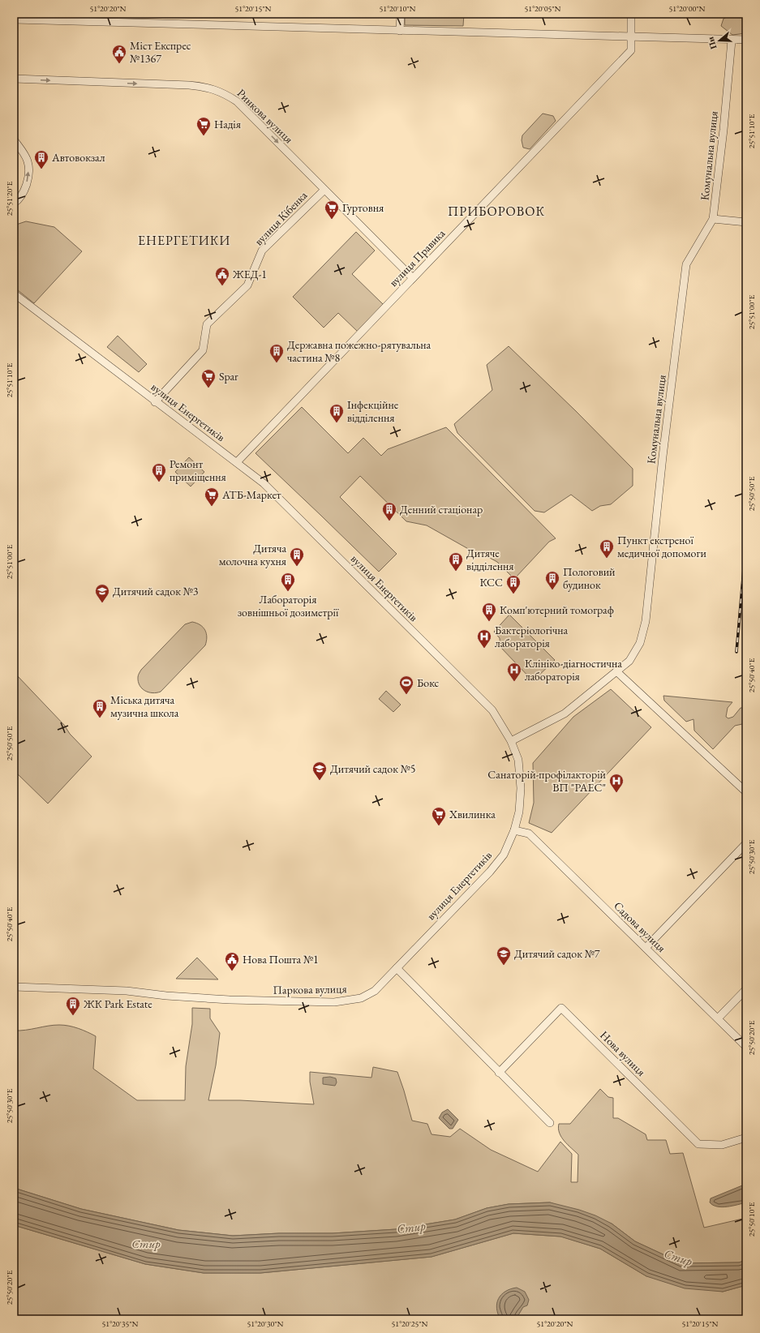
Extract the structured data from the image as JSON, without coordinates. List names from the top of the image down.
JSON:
{
  "streets": {
    "street": [
      "Ринкова вулиця",
      "Комунальна вулиця",
      "вулиця Кібенка",
      "вулиця Правика",
      "вулиця Енергетиків",
      "Садова вулиця",
      "Паркова вулиця",
      "Нова вулиця"
    ]
  },
  "crossings": [
    ["Ринкова вулиця", "вулиця Кібенка"],
    ["Ринкова вулиця", "вулиця Правика"],
    ["Комунальна вулиця", "вулиця Енергетиків"],
    ["вулиця Кібенка", "вулиця Енергетиків"],
    ["вулиця Правика", "вулиця Енергетиків"],
    ["вулиця Енергетиків", "Садова вулиця"],
    ["вулиця Енергетиків", "Паркова вулиця"]
  ],
  "districts": ["ПРИБОРОВОК", "ЕНЕРГЕТИКИ"],
  "water": ["Стир"],
  "places": {
    "public building": ["Міст Експрес №1367", "ЖЕД-1", "Нова Пошта №1"],
    "supermarket": [
      "Надія",
      "Гуртовня",
      "Spar",
      "АТБ-Маркет",
      "Хвилинка"
    ],
    "building": [
      "Автовокзал",
      "Державна пожежно-рятувальна частина №8",
      "Інфекційне відділення",
      "Ремонт приміщення",
      "Денний стаціонар",
      "Пункт екстреної медичної допомоги",
      "Дитяча молочна кухня",
      "Дитяче відділення",
      "Пологовий будинок",
      "Лабораторія зовнішньої дозиметрії",
      "КСС",
      "Комп'ютерний томограф",
      "Міська дитяча музична школа",
      "ЖК Park Estate"
    ],
    "school or university": ["Дитячий садок №3", "Дитячий садок №5", "Дитячий садок №7"],
    "hospital": ["Бактеріологічна лабораторія", "Клініко-діагностична лабораторія", "Санаторій-профілакторій ВП \"РАЕС\""],
    "sports": ["Бокс"]
  },
  "north": "left",
  "coordinates": [
    "51°20'20\"N",
    "51°20'15\"N",
    "51°20'10\"N",
    "51°20'05\"N",
    "51°20'00\"N",
    "25°51'10\"E",
    "25°51'20\"E",
    "25°51'00\"E",
    "25°50'50\"E",
    "25°50'40\"E",
    "25°50'30\"E",
    "25°50'20\"E",
    "25°50'10\"E",
    "51°20'35\"N",
    "51°20'30\"N",
    "51°20'25\"N"
  ]
}
